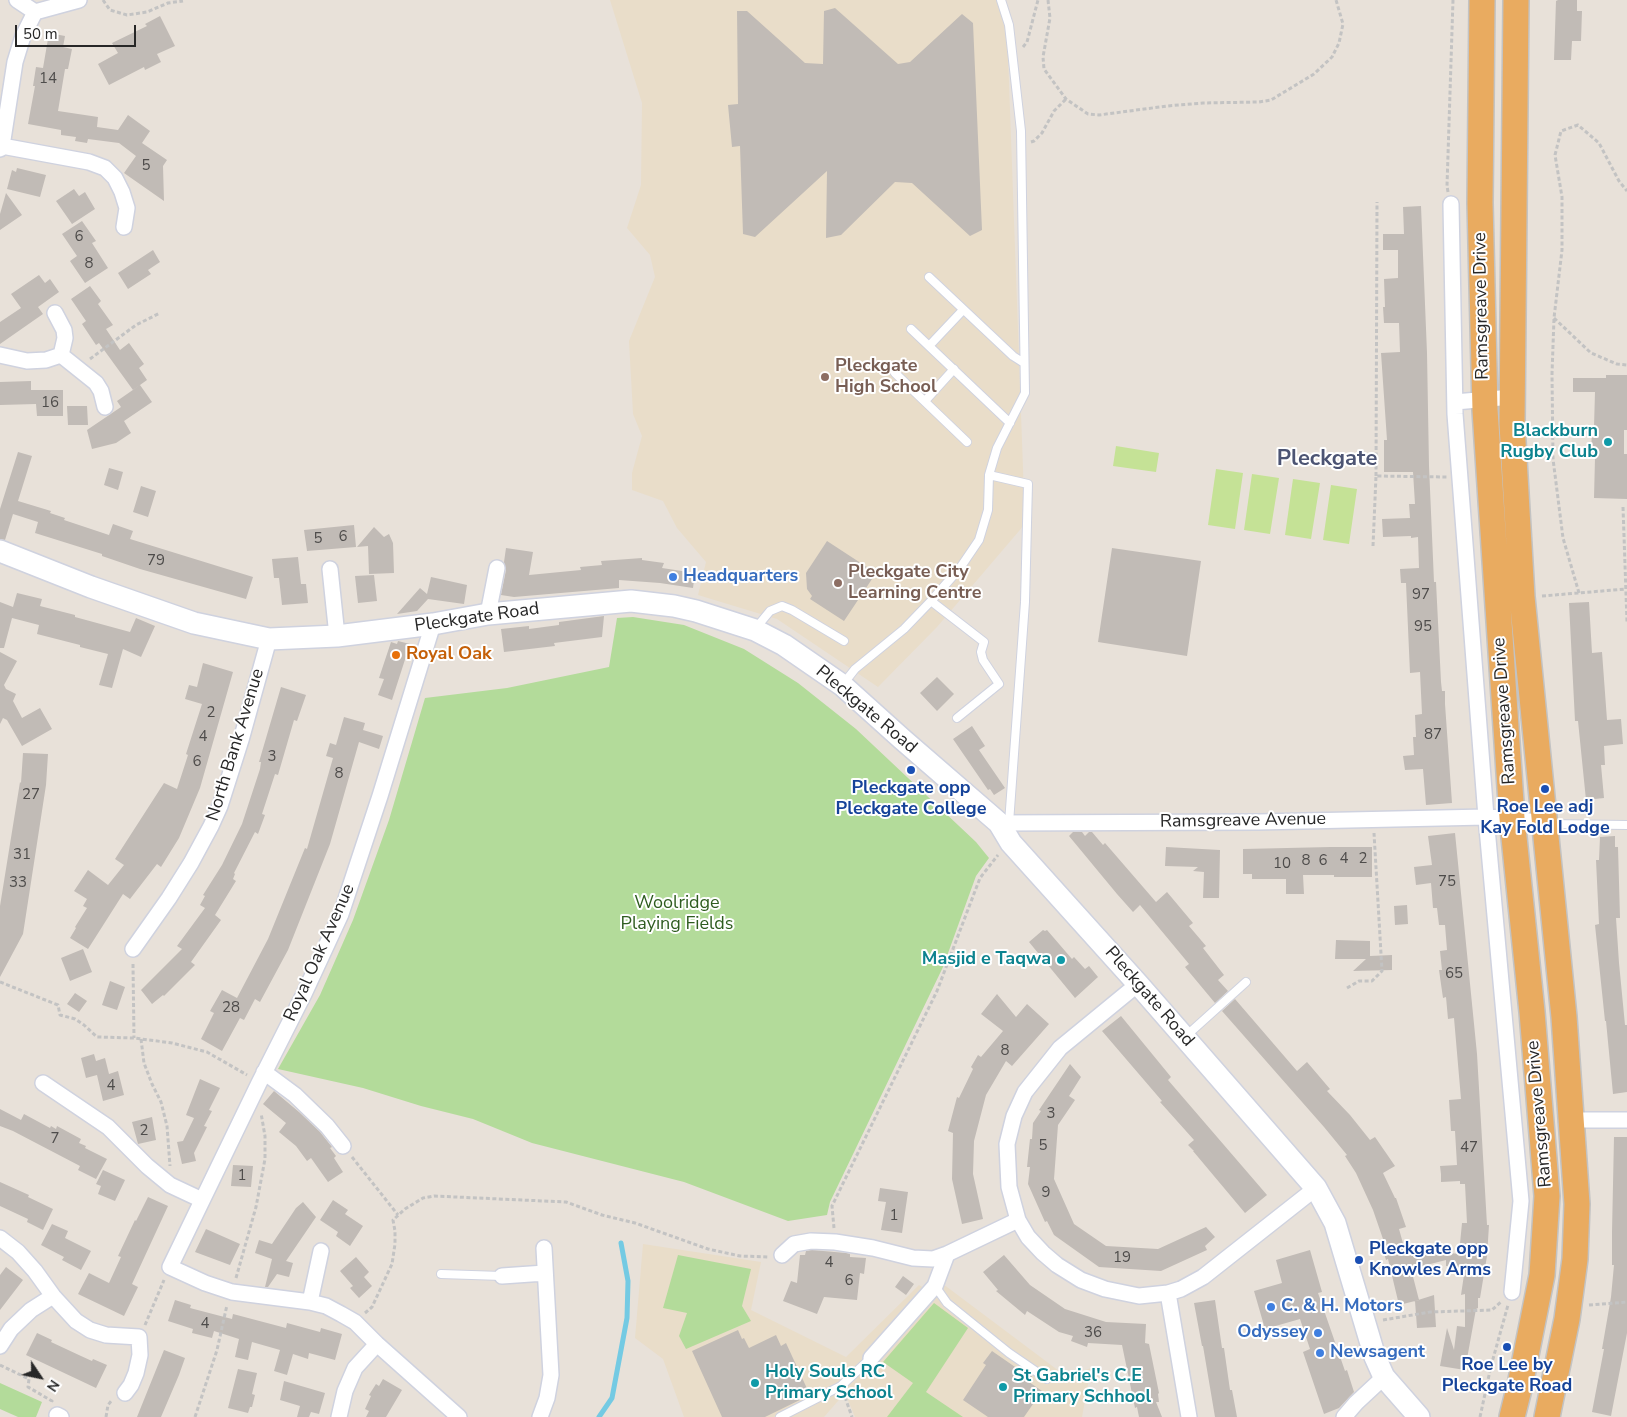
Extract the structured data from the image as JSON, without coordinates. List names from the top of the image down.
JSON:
{
  "streets": {
    "highway": ["Ramsgreave Drive"],
    "main road": ["Pleckgate Road"],
    "street": ["North Bank Avenue", "Ramsgreave Avenue", "Royal Oak Avenue"]
  },
  "crossings": [
    ["Ramsgreave Drive", "Ramsgreave Avenue"],
    ["Pleckgate Road", "North Bank Avenue"],
    ["Pleckgate Road", "Ramsgreave Avenue"],
    ["Pleckgate Road", "Royal Oak Avenue"]
  ],
  "districts": ["Pleckgate"],
  "parks": ["Woolridge Playing Fields"],
  "places": [
    "Pleckgate High School",
    "Blackburn Rugby Club",
    "Headquarters",
    "Pleckgate City Learning Centre",
    "Royal Oak",
    "Pleckgate opp Pleckgate College",
    "Roe Lee adj Kay Fold Lodge",
    "Masjid e Taqwa",
    "Pleckgate opp Knowles Arms",
    "C. & H. Motors",
    "Odyssey",
    "Roe Lee by Pleckgate Road",
    "Newsagent",
    "Holy Souls RC Primary School",
    "St Gabriel's C.E Primary Schhool"
  ],
  "house_numbers": [
    "14",
    "5",
    "6",
    "8",
    "16",
    "6",
    "5",
    "79",
    "97",
    "95",
    "2",
    "87",
    "4",
    "3",
    "6",
    "8",
    "27",
    "31",
    "4",
    "2",
    "8",
    "6",
    "10",
    "75",
    "33",
    "65",
    "28",
    "8",
    "4",
    "3",
    "2",
    "7",
    "5",
    "47",
    "1",
    "9",
    "1",
    "19",
    "4",
    "6",
    "4",
    "36"
  ],
  "scale_bar": "50 m",
  "north": "bottom right"
}
